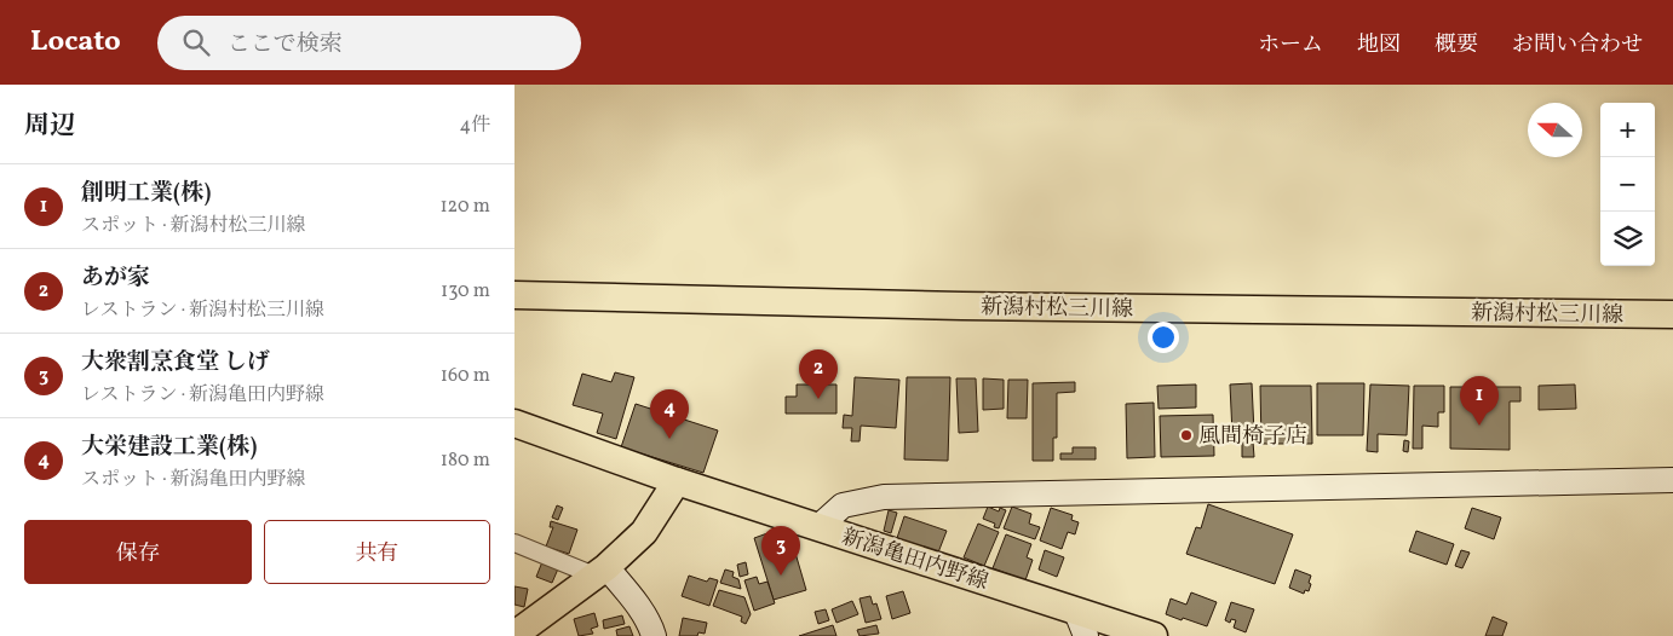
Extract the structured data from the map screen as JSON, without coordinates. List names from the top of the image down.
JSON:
{
  "streets": {
    "main road": ["新潟村松三川線", "新潟亀田内野線"]
  },
  "places": ["風間椅子店"],
  "north": "left",
  "page": {
    "header": "Locato",
    "search": "ここで検索",
    "nav": [
      "ホーム",
      "地図",
      "概要",
      "お問い合わせ"
    ],
    "heading": ["周辺", "4件"],
    "map_buttons": ["+", "−"],
    "list": [
      {
        "mark": "1",
        "name": "創明工業(株)",
        "note": "スポット · 新潟村松三川線",
        "value": "120 m"
      },
      {
        "mark": "2",
        "name": "あが家",
        "note": "レストラン · 新潟村松三川線",
        "value": "130 m"
      },
      {
        "mark": "3",
        "name": "大衆割烹食堂 しげ",
        "note": "レストラン · 新潟亀田内野線",
        "value": "160 m"
      },
      {
        "mark": "4",
        "name": "大栄建設工業(株)",
        "note": "スポット · 新潟亀田内野線",
        "value": "180 m"
      }
    ],
    "pins": [
      "2",
      "1",
      "4",
      "3"
    ],
    "buttons": ["保存", "共有"]
  }
}
